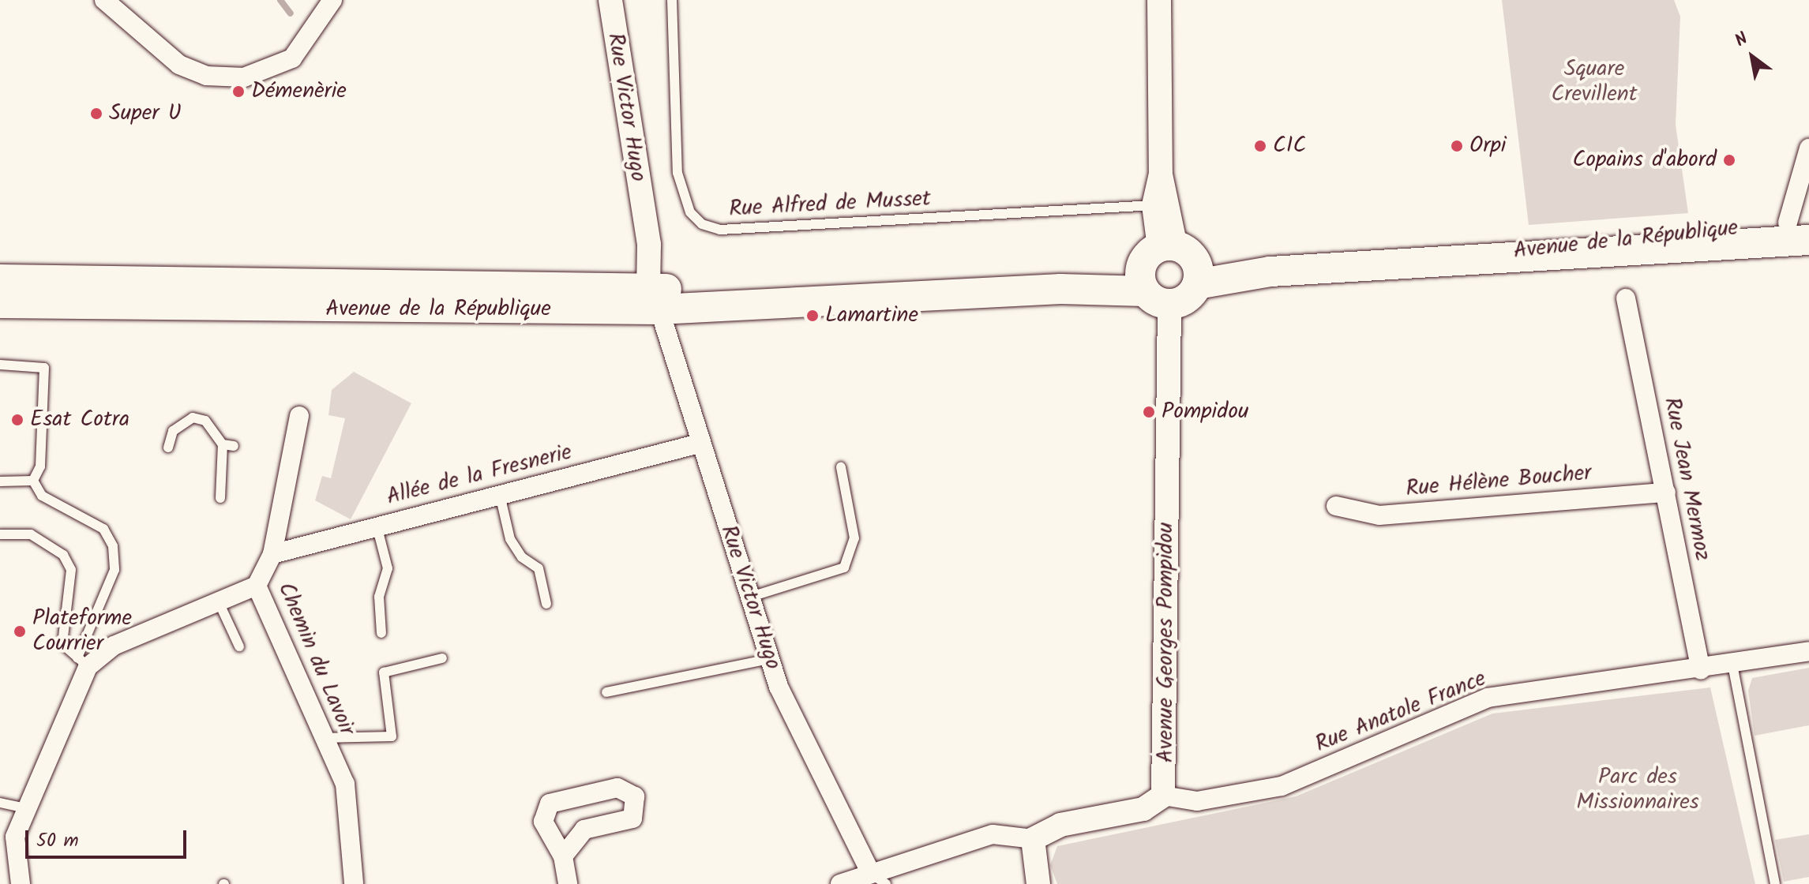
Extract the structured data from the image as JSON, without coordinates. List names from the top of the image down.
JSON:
{
  "streets": {
    "main road": ["Avenue de la République"],
    "street": [
      "Rue Victor Hugo",
      "Allée de la Fresnerie",
      "Rue Jean Mermoz",
      "Rue Hélène Boucher",
      "Avenue Georges Pompidou",
      "Chemin du Lavoir",
      "Rue Anatole France"
    ],
    "lane": ["Rue Alfred de Musset"]
  },
  "crossings": [
    ["Rue Victor Hugo", "Avenue de la République"],
    ["Rue Victor Hugo", "Allée de la Fresnerie"],
    ["Avenue de la République", "Avenue Georges Pompidou"],
    ["Allée de la Fresnerie", "Chemin du Lavoir"],
    ["Rue Jean Mermoz", "Rue Hélène Boucher"],
    ["Rue Jean Mermoz", "Rue Anatole France"],
    ["Avenue Georges Pompidou", "Rue Anatole France"]
  ],
  "parks": ["Square Crevillent", "Parc des Missionnaires"],
  "places": [
    "Démenèrie",
    "Super U",
    "CIC",
    "Orpi",
    "Copains d'abord",
    "Lamartine",
    "Pompidou",
    "Esat Cotra",
    "Plateforme Courrier"
  ],
  "scale_bar": "50 m",
  "north": "top left"
}
